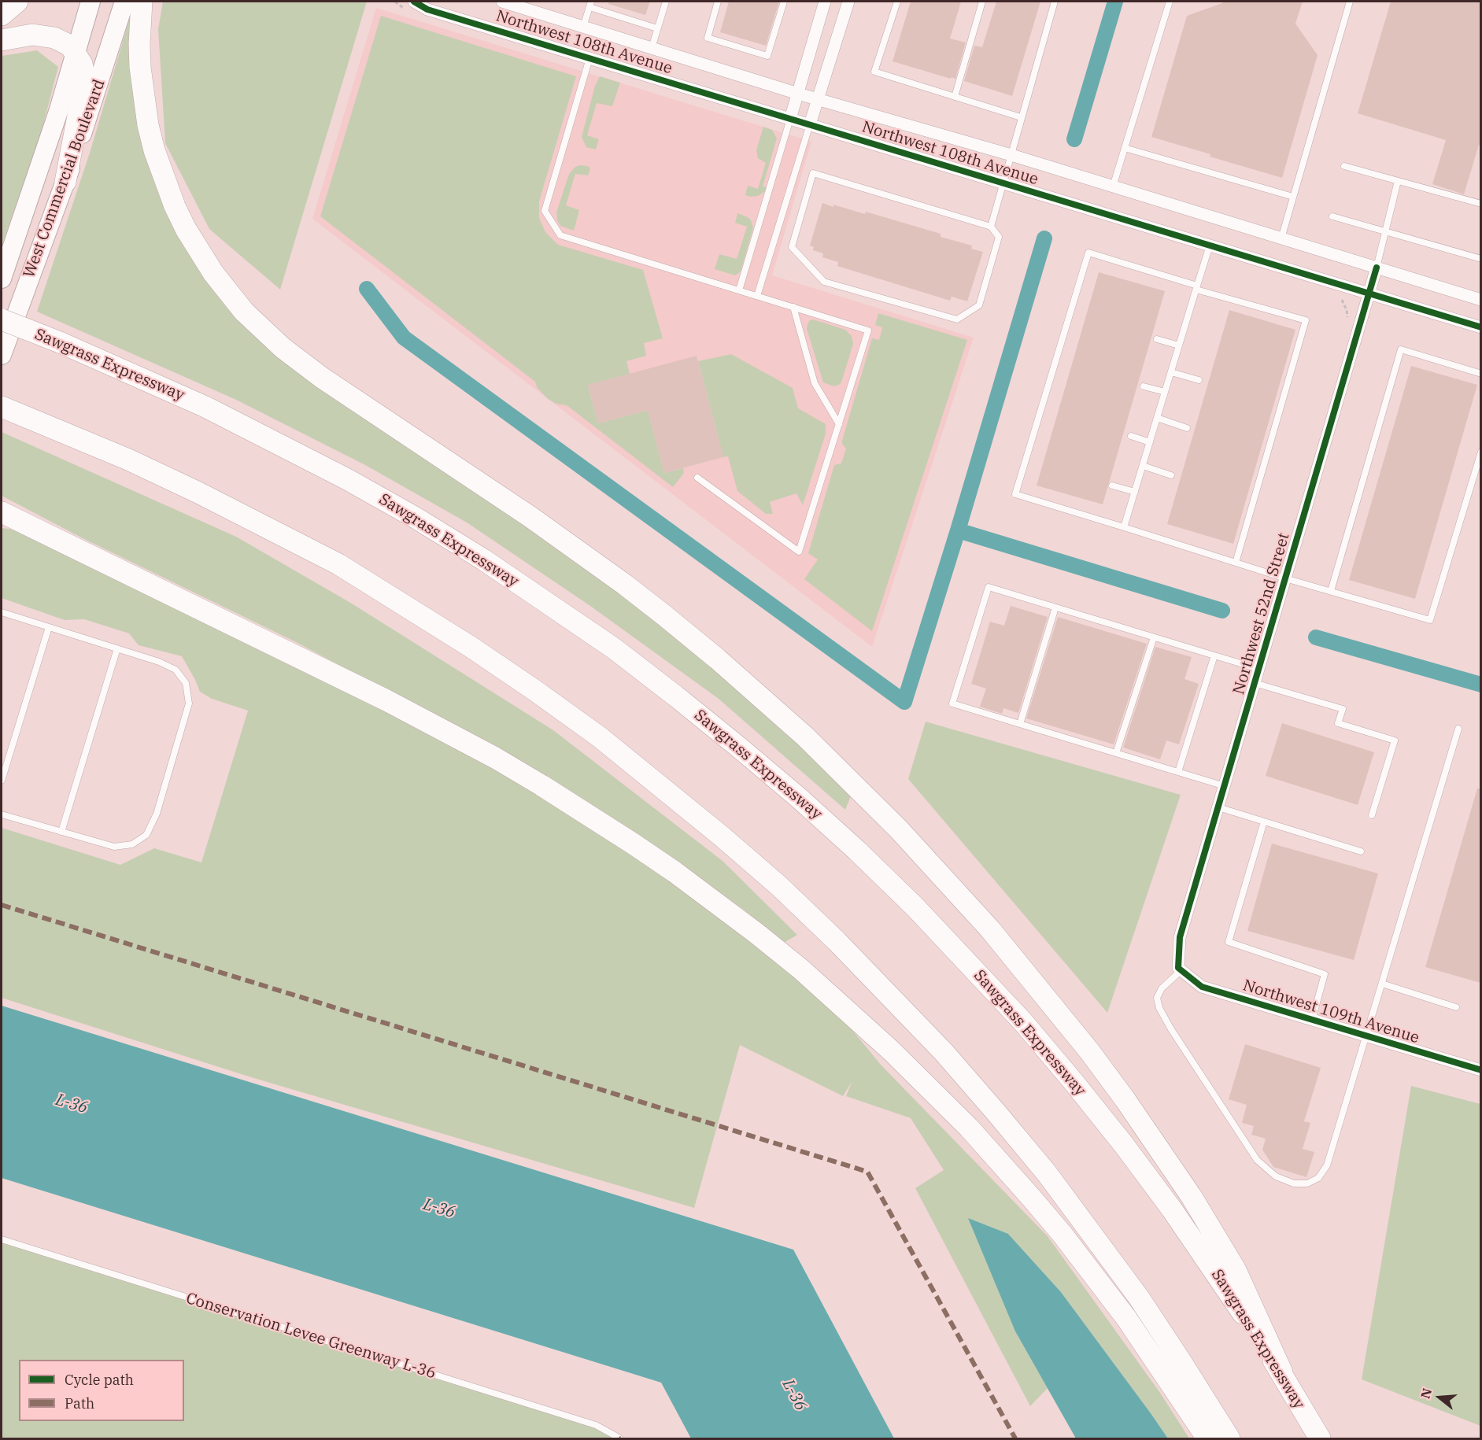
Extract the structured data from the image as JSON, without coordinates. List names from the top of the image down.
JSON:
{
  "streets": {
    "highway": ["West Commercial Boulevard", "Sawgrass Expressway"],
    "street": ["Northwest 108th Avenue", "Northwest 52nd Street", "Northwest 109th Avenue"],
    "lane": ["Conservation Levee Greenway L-36"]
  },
  "crossings": [
    ["Northwest 108th Avenue", "Northwest 52nd Street"],
    ["Northwest 52nd Street", "Northwest 109th Avenue"]
  ],
  "water": ["L-36"],
  "legend": ["Cycle path", "Path"],
  "north": "left"
}
